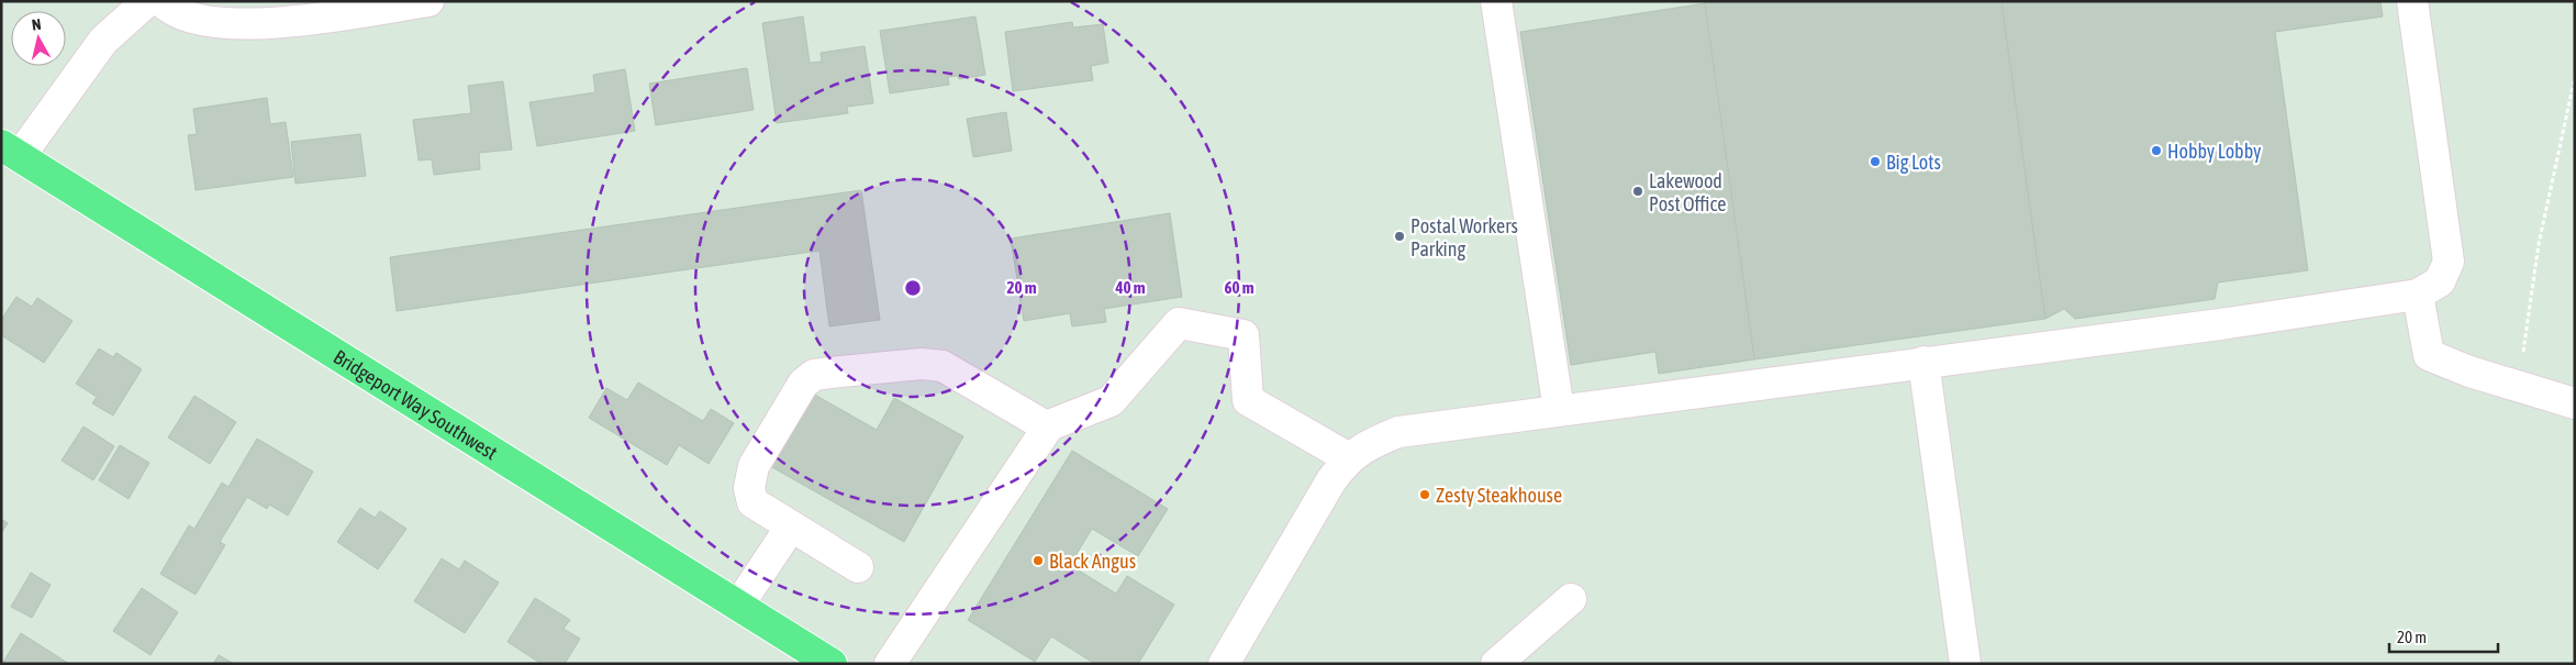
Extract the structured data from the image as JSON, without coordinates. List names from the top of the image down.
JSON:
{
  "streets": {
    "main road": ["Bridgeport Way Southwest"]
  },
  "places": [
    "Hobby Lobby",
    "Big Lots",
    "Lakewood Post Office",
    "Postal Workers Parking",
    "Zesty Steakhouse",
    "Black Angus"
  ],
  "scale_bar": "20 m",
  "north": "top",
  "rings": ["20 m", "40 m", "60 m"]
}
